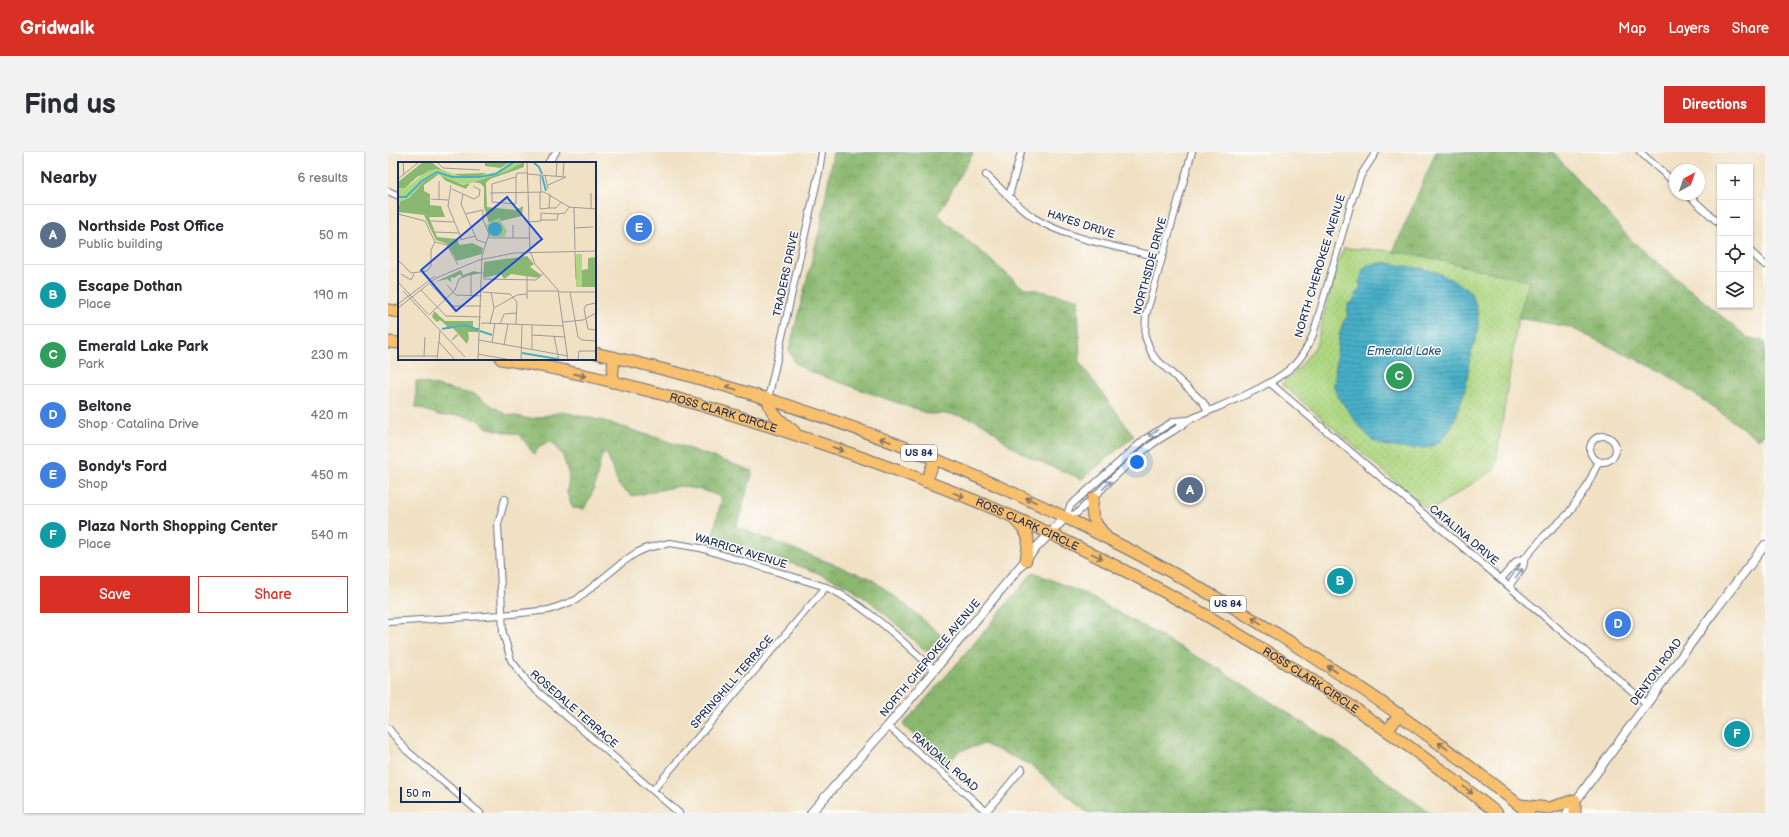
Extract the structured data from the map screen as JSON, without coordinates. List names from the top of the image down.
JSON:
{
  "streets": {
    "highway": ["ROSS CLARK CIRCLE", "US 84"],
    "street": [
      "HAYES DRIVE",
      "NORTHSIDE DRIVE",
      "NORTH CHEROKEE AVENUE",
      "TRADERS DRIVE",
      "CATALINA DRIVE",
      "WARRICK AVENUE",
      "DENTON ROAD",
      "SPRINGHILL TERRACE",
      "ROSEDALE TERRACE",
      "RANDALL ROAD"
    ]
  },
  "crossings": [
    ["HAYES DRIVE", "NORTHSIDE DRIVE"],
    ["NORTHSIDE DRIVE", "NORTH CHEROKEE AVENUE"],
    ["NORTH CHEROKEE AVENUE", "ROSS CLARK CIRCLE"],
    ["NORTH CHEROKEE AVENUE", "CATALINA DRIVE"],
    ["NORTH CHEROKEE AVENUE", "WARRICK AVENUE"],
    ["NORTH CHEROKEE AVENUE", "RANDALL ROAD"],
    ["TRADERS DRIVE", "ROSS CLARK CIRCLE"],
    ["CATALINA DRIVE", "DENTON ROAD"],
    ["WARRICK AVENUE", "SPRINGHILL TERRACE"],
    ["WARRICK AVENUE", "ROSEDALE TERRACE"],
    ["SPRINGHILL TERRACE", "ROSEDALE TERRACE"]
  ],
  "water": ["Emerald Lake"],
  "scale_bar": "50 m",
  "north": "top right",
  "page": {
    "header": "Gridwalk",
    "nav": ["Map", "Layers", "Share"],
    "buttons": [
      "Directions",
      ["Save", "Share"]
    ],
    "title": "Find us",
    "heading": ["Nearby", "6 results"],
    "map_buttons": ["+", "−"],
    "list": [
      {
        "mark": "A",
        "name": "Northside Post Office",
        "note": "Public building",
        "value": "50 m"
      },
      {
        "mark": "B",
        "name": "Escape Dothan",
        "note": "Place",
        "value": "190 m"
      },
      {
        "mark": "C",
        "name": "Emerald Lake Park",
        "note": "Park",
        "value": "230 m"
      },
      {
        "mark": "D",
        "name": "Beltone",
        "note": "Shop · Catalina Drive",
        "value": "420 m"
      },
      {
        "mark": "E",
        "name": "Bondy's Ford",
        "note": "Shop",
        "value": "450 m"
      },
      {
        "mark": "F",
        "name": "Plaza North Shopping Center",
        "note": "Place",
        "value": "540 m"
      }
    ],
    "pins": [
      "E",
      "C",
      "A",
      "B",
      "D",
      "F"
    ],
    "scale": "50 m"
  }
}
